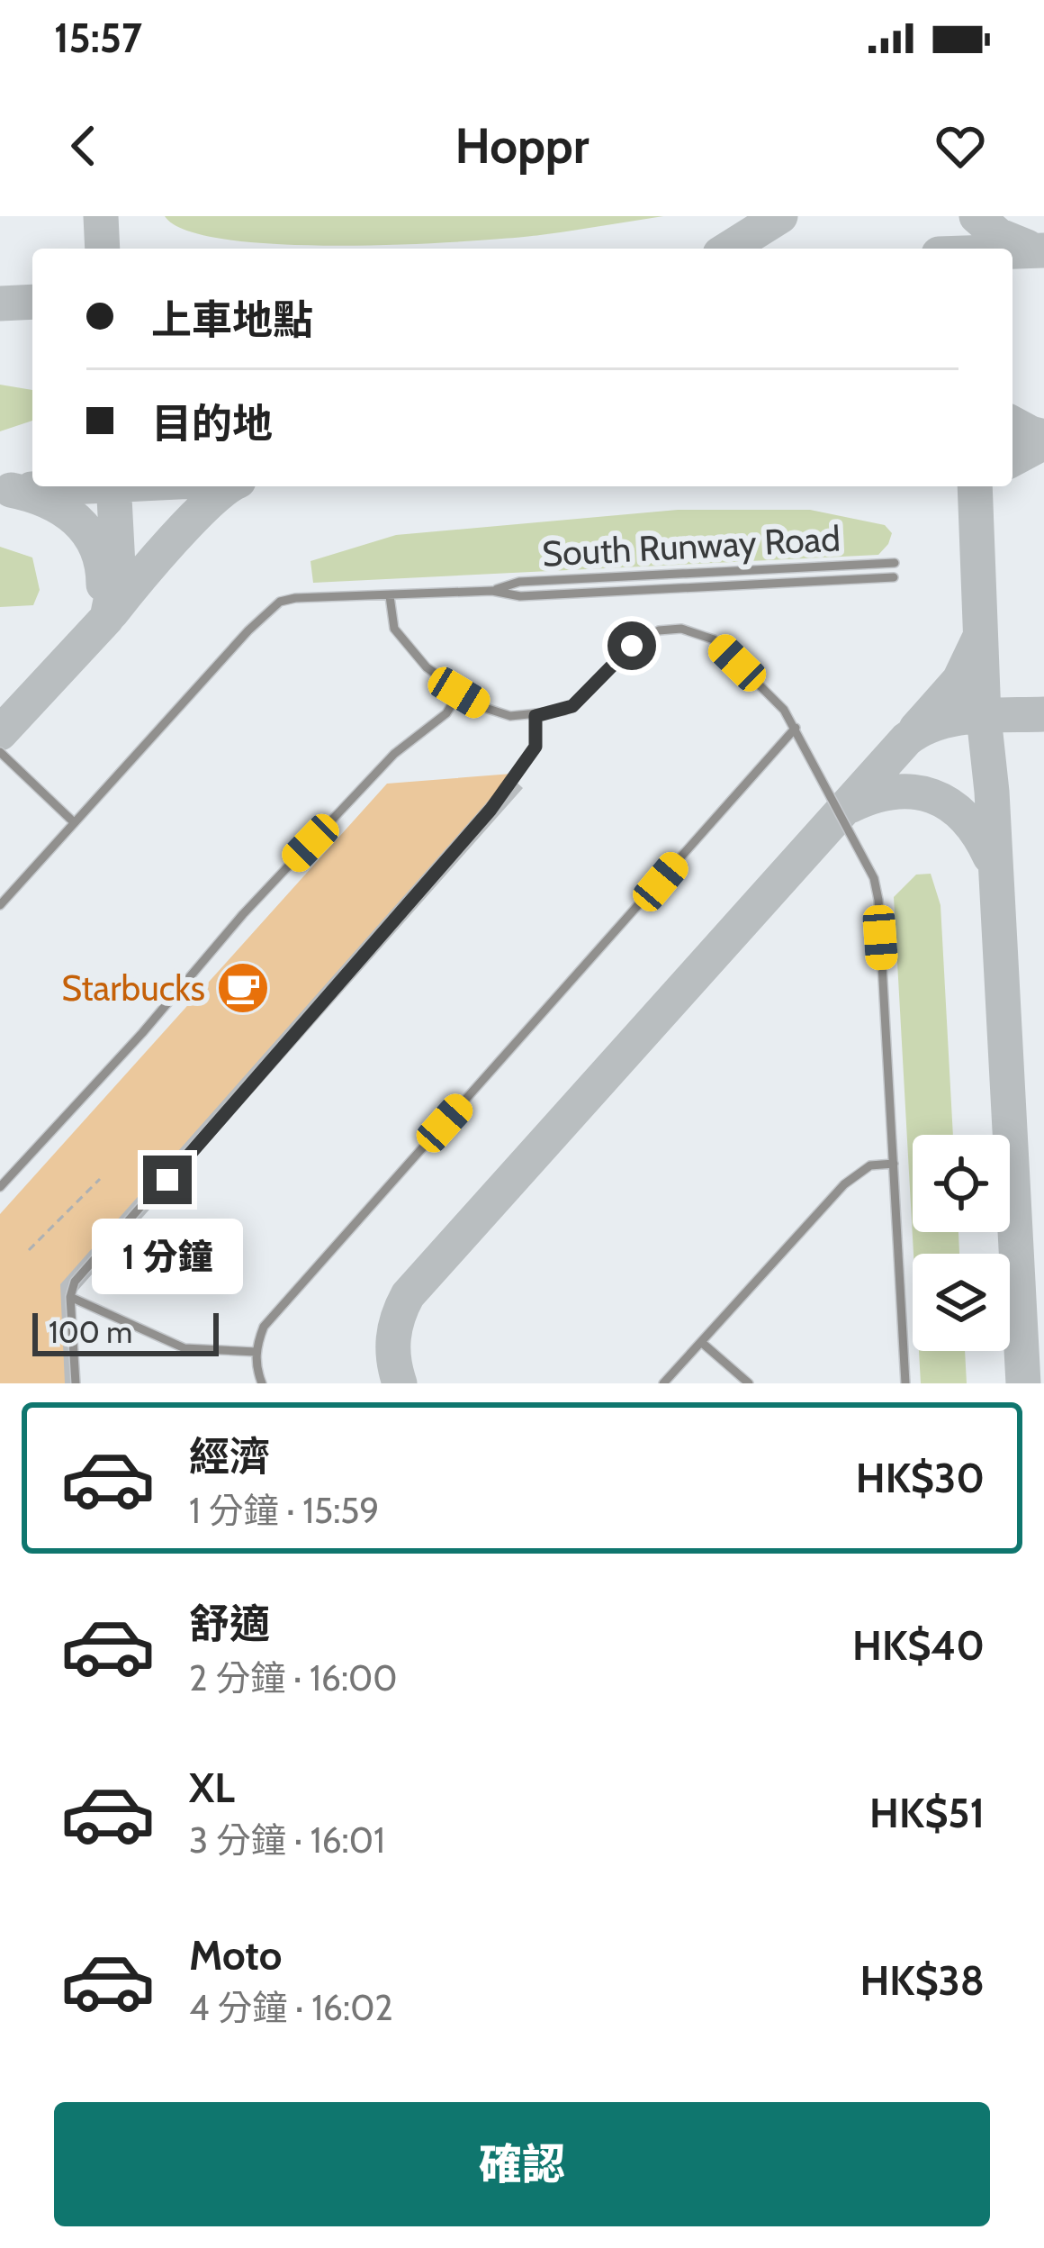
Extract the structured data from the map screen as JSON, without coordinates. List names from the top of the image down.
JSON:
{
  "streets": {
    "lane": ["South Runway Road"]
  },
  "places": {
    "cafe": ["Starbucks"]
  },
  "scale_bar": "100 m",
  "page": {
    "status": "15:57",
    "header": "Hoppr",
    "banner": ["上車地點", "目的地"],
    "bubble": "1 分鐘",
    "scale": "100 m",
    "list": [
      {
        "name": "經濟",
        "note": "1 分鐘 · 15:59",
        "value": "HK$30"
      },
      {
        "name": "舒適",
        "note": "2 分鐘 · 16:00",
        "value": "HK$40"
      },
      {
        "name": "XL",
        "note": "3 分鐘 · 16:01",
        "value": "HK$51"
      },
      {
        "name": "Moto",
        "note": "4 分鐘 · 16:02",
        "value": "HK$38"
      }
    ],
    "buttons": "確認"
  }
}
